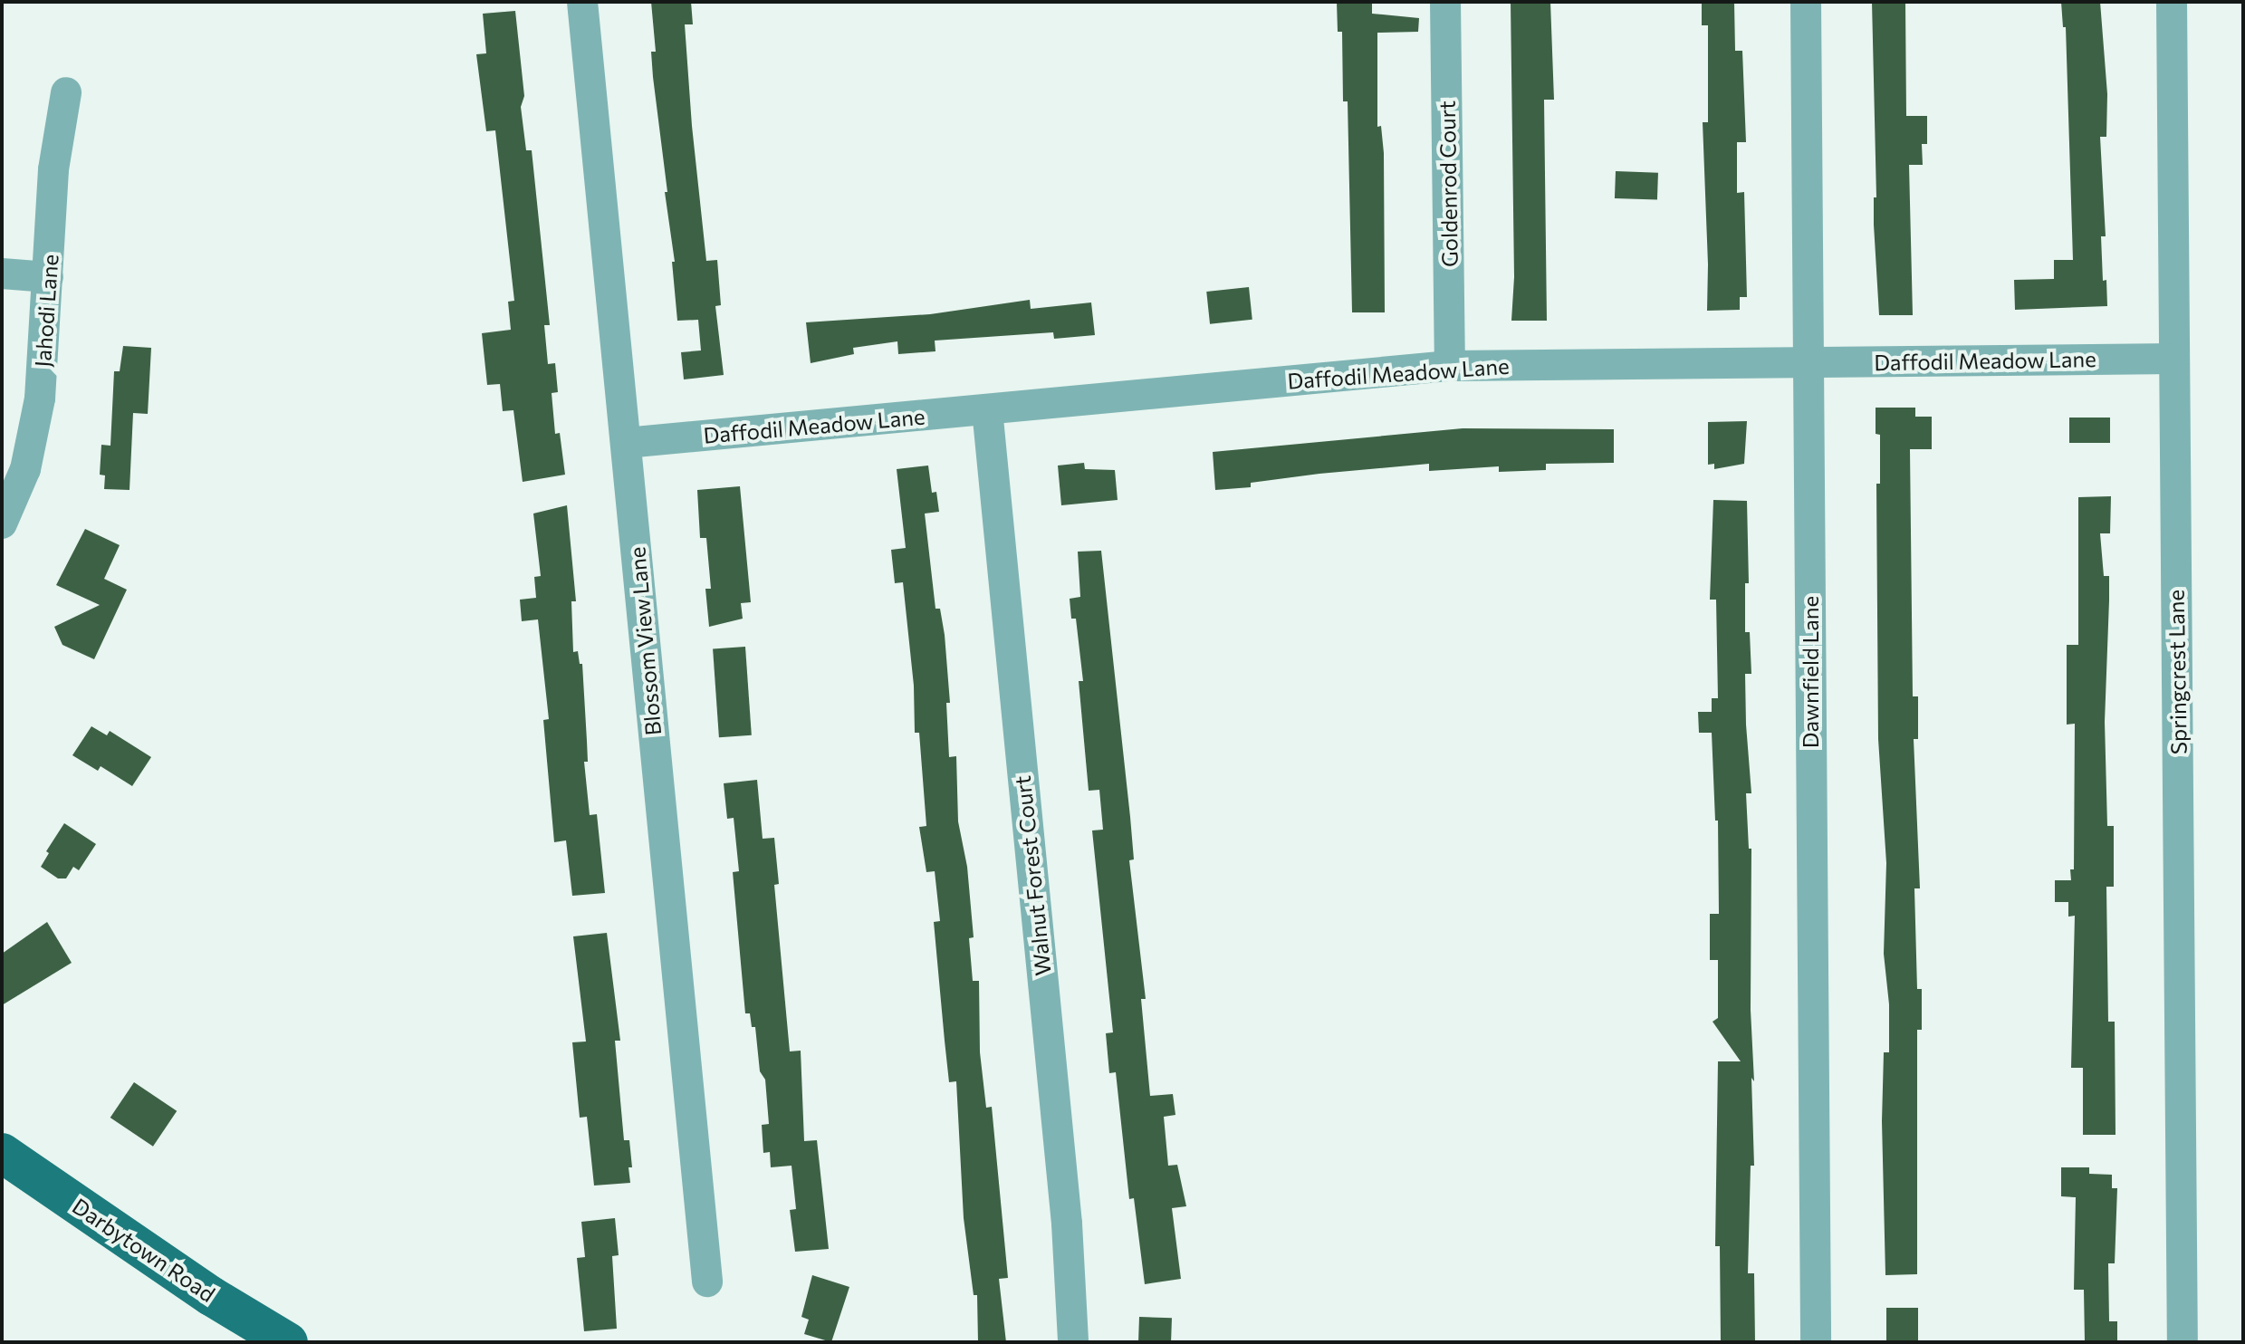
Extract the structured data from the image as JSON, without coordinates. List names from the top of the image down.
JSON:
{
  "streets": {
    "main road": ["Darbytown Road"],
    "street": [
      "Goldenrod Court",
      "Jahodi Lane",
      "Daffodil Meadow Lane",
      "Blossom View Lane",
      "Dawnfield Lane",
      "Springcrest Lane",
      "Walnut Forest Court"
    ]
  },
  "crossings": [
    ["Goldenrod Court", "Daffodil Meadow Lane"],
    ["Daffodil Meadow Lane", "Blossom View Lane"],
    ["Daffodil Meadow Lane", "Dawnfield Lane"],
    ["Daffodil Meadow Lane", "Springcrest Lane"],
    ["Daffodil Meadow Lane", "Walnut Forest Court"]
  ]
}
